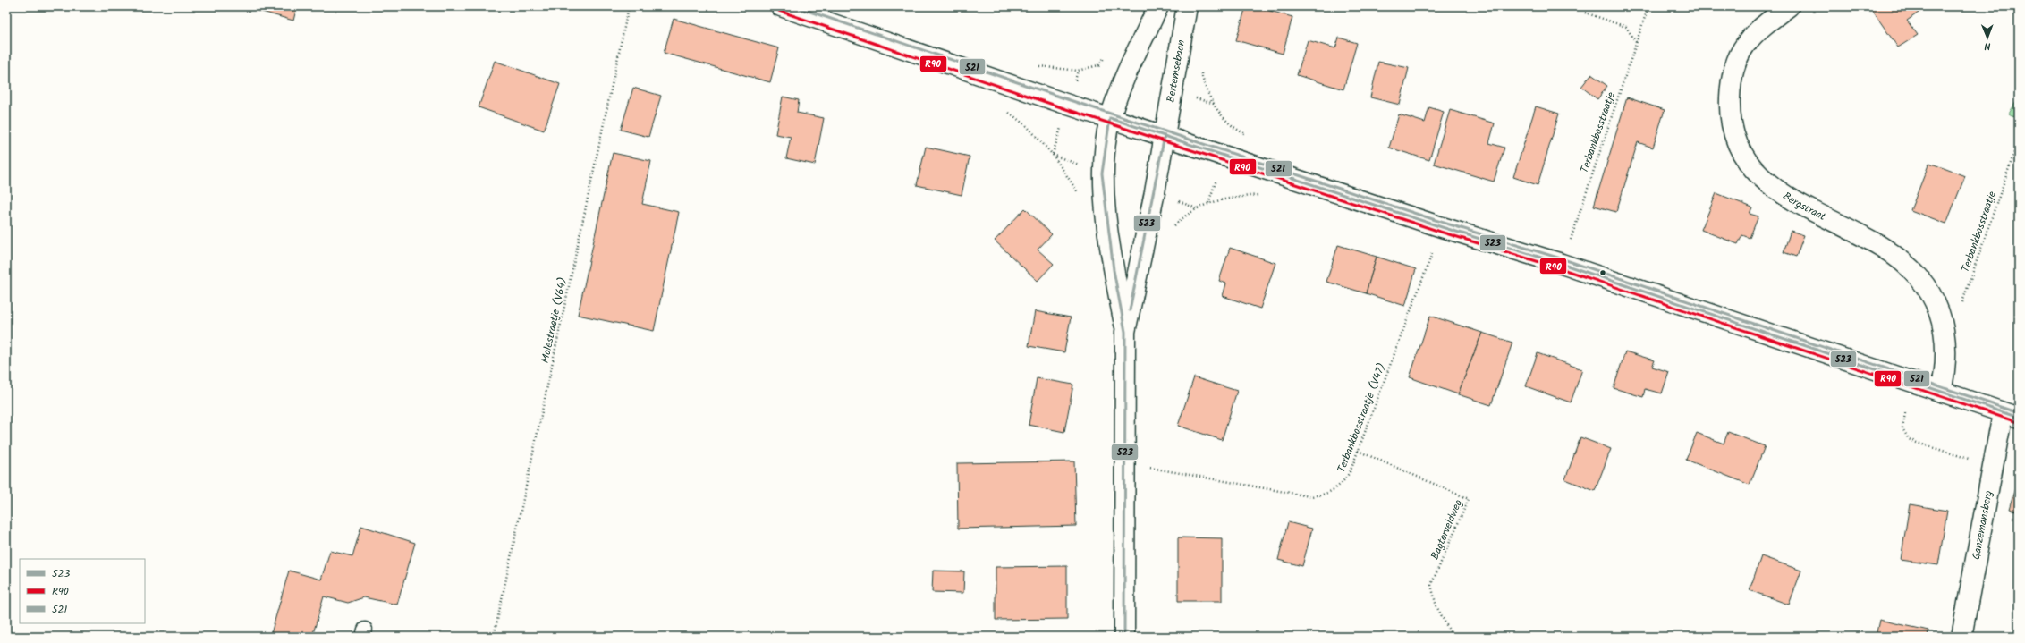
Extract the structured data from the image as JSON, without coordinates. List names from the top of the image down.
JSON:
{
  "streets": {
    "street": ["Bertemsebaan", "Bergstraat", "Ganzemansberg"],
    "path": [
      "Terbankbosstraatje",
      "Molestraetje (V64)",
      "Terbankbosstraatje (V47)",
      "Bagterveldweg"
    ]
  },
  "crossings": [
    ["Terbankbosstraatje", "Bergstraat"],
    ["Terbankbosstraatje (V47)", "Bagterveldweg"]
  ],
  "lines": ["transit line 521", "transit line R90", "transit line 523"],
  "legend": ["523", "R90", "521"],
  "north": "bottom"
}
